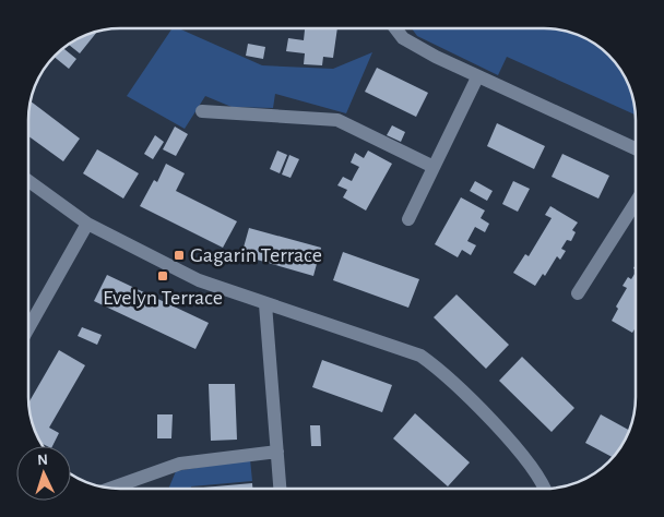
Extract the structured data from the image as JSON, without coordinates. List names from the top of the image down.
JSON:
{
  "places": {
    "transit": ["Gagarin Terrace", "Evelyn Terrace"]
  },
  "north": "top"
}
